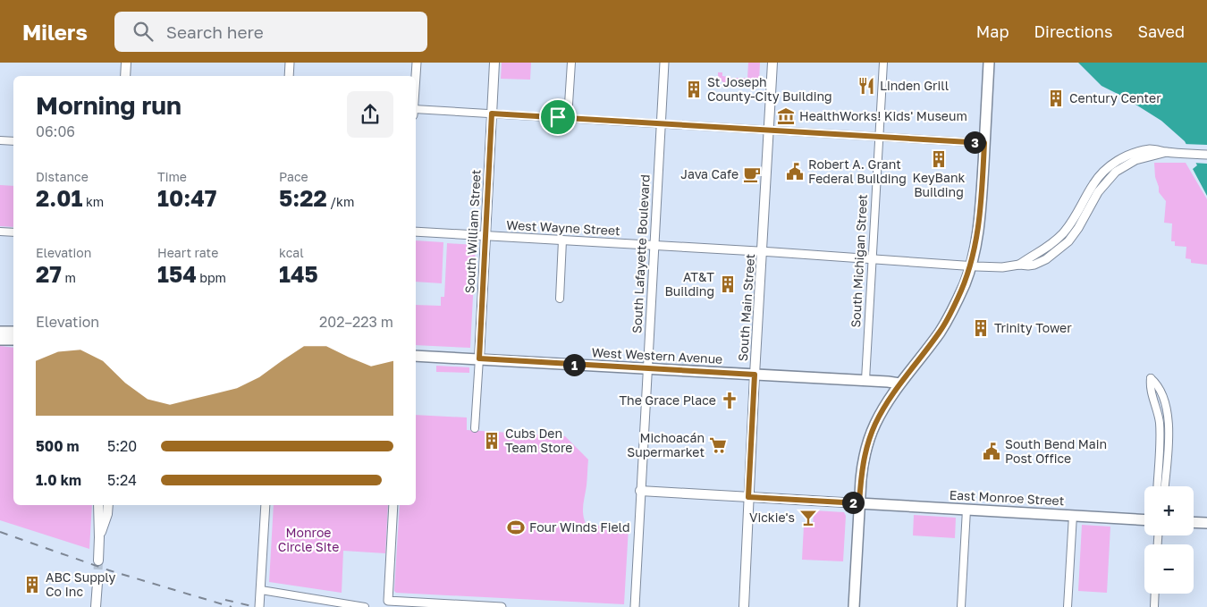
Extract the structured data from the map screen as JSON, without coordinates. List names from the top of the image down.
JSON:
{
  "streets": {
    "main road": [
      "South William Street",
      "South Main Street",
      "West Western Avenue",
      "East Monroe Street"
    ],
    "street": ["West Wayne Street", "South Lafayette Boulevard", "South Michigan Street"]
  },
  "crossings": [
    ["West Wayne Street", "South William Street"],
    ["West Wayne Street", "South Lafayette Boulevard"],
    ["West Wayne Street", "South Michigan Street"],
    ["West Wayne Street", "South Main Street"],
    ["South William Street", "West Western Avenue"],
    ["South Lafayette Boulevard", "West Western Avenue"],
    ["South Michigan Street", "West Western Avenue"],
    ["South Main Street", "West Western Avenue"]
  ],
  "parks": ["Monroe Circle Site"],
  "places": {
    "restaurant": ["Linden Grill"],
    "building": [
      "St Joseph County-City Building",
      "Century Center",
      "KeyBank Building",
      "AT&T Building",
      "Trinity Tower",
      "Cubs Den Team Store",
      "ABC Supply Co Inc"
    ],
    "museum": ["HealthWorks! Kids' Museum"],
    "public building": ["Robert A. Grant Federal Building", "South Bend Main Post Office"],
    "cafe": ["Java Cafe"],
    "church": ["The Grace Place"],
    "supermarket": ["Michoacán Supermarket"],
    "bar": ["Vickie's"],
    "sports": ["Four Winds Field"]
  },
  "page": {
    "header": "Milers",
    "search": "Search here",
    "nav": ["Map", "Directions", "Saved"],
    "heading": ["Morning run", "06:06"],
    "pins": ["3", "1", "2"],
    "stats": [
      ["Distance", "2.01 km"],
      ["Time", "10:47"],
      ["Pace", "5:22 /km"],
      ["Elevation", "27 m"],
      ["Heart rate", "154 bpm"],
      ["kcal", "145"]
    ],
    "chart": ["Elevation", "202–223 m"],
    "list": [
      {
        "name": "500 m",
        "note": "5:20"
      },
      {
        "name": "1.0 km",
        "note": "5:24"
      }
    ],
    "map_buttons": ["+", "−"]
  }
}
